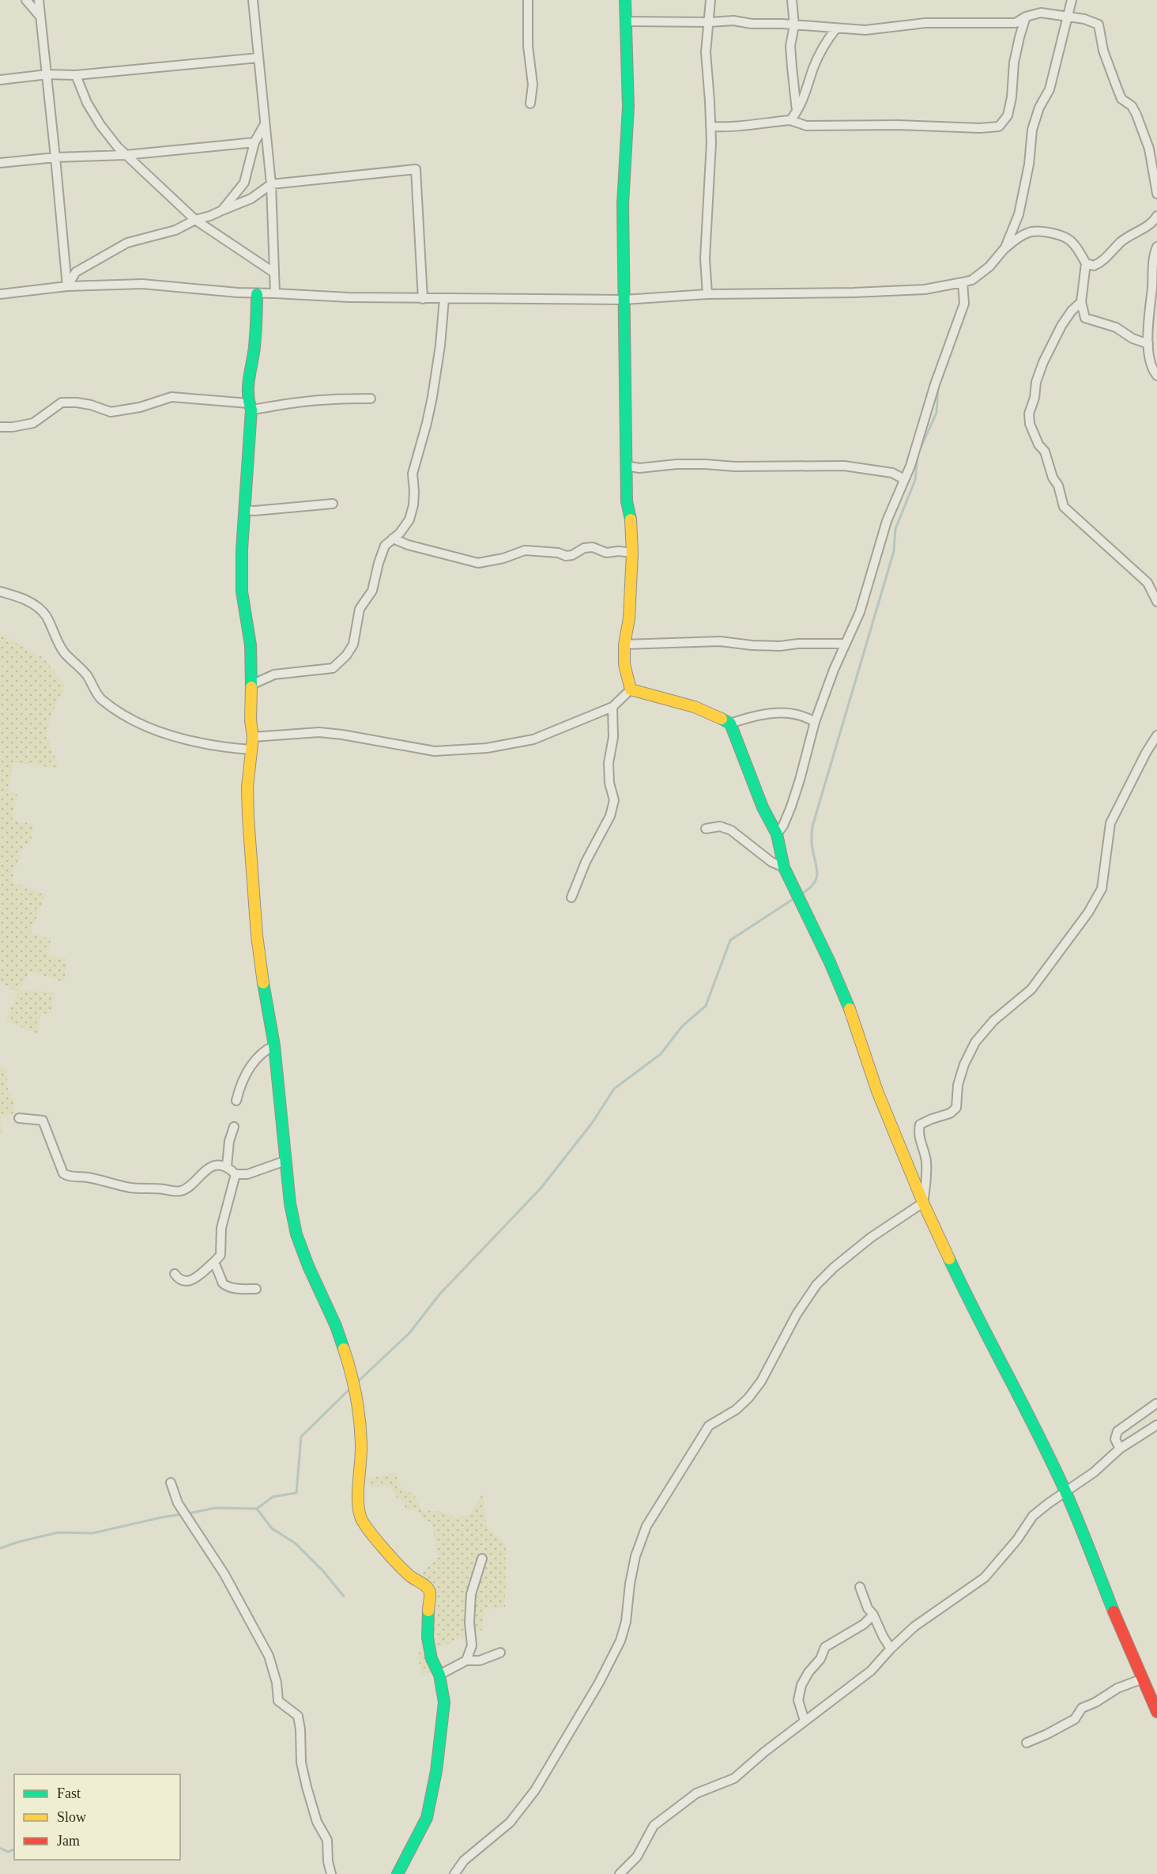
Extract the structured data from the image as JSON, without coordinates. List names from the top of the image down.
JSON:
{
  "legend": ["Fast", "Slow", "Jam"]
}
